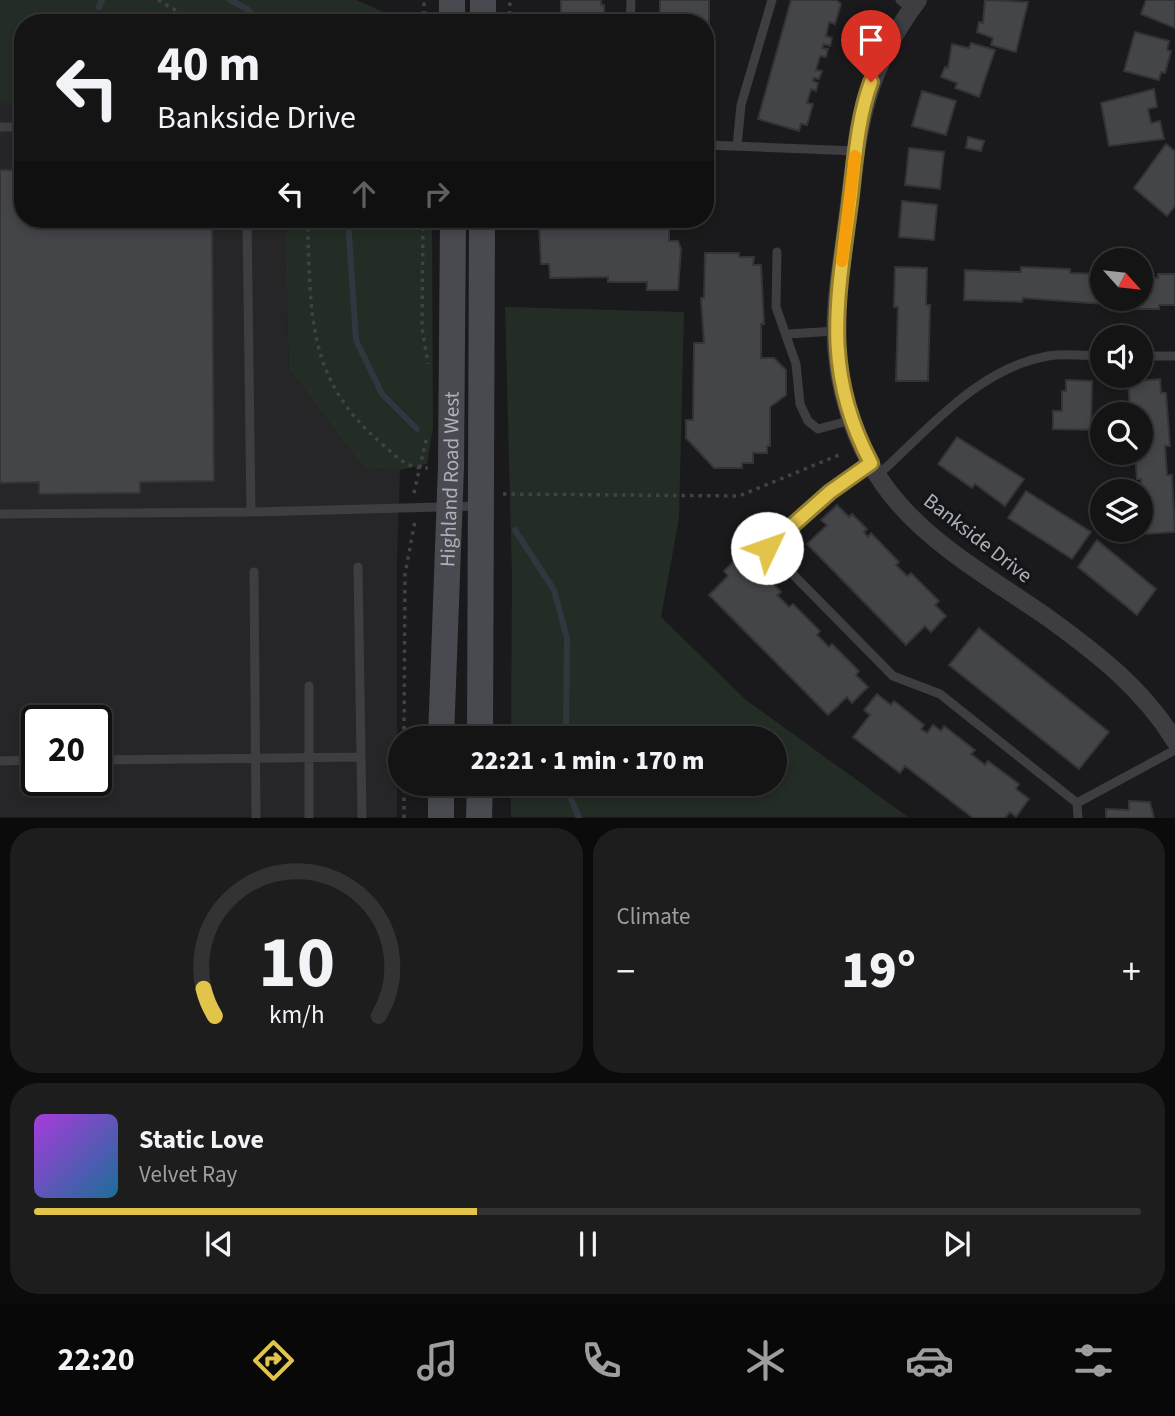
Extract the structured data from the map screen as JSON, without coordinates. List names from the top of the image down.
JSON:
{
  "streets": {
    "main road": ["Highland Road West"],
    "street": ["Bankside Drive"]
  },
  "north": "bottom right",
  "page": {
    "turn": ["40 m", "Bankside Drive"],
    "limit": "20",
    "trip": "22:21 · 1 min · 170 m",
    "tile": "Climate",
    "heat": ["−", "19°", "+"],
    "song": ["Static Love", "Velvet Ray"],
    "tabs": "22:20",
    "gauge": ["10", "km/h"]
  }
}
